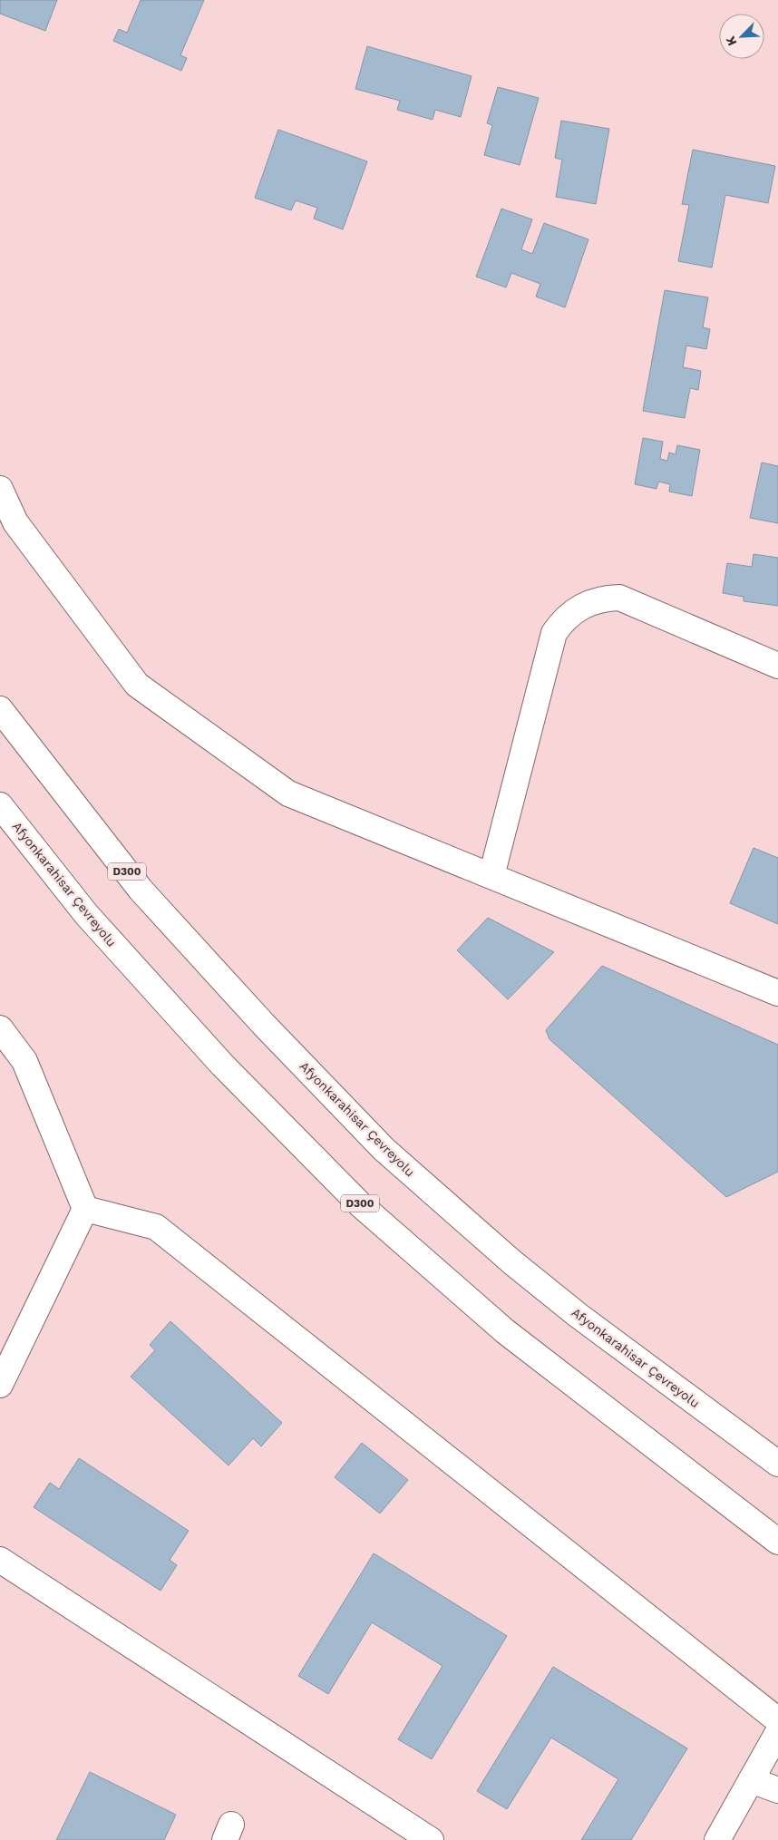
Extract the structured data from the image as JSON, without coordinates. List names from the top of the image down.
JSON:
{
  "streets": {
    "main road": ["D300", "Afyonkarahisar Çevreyolu"]
  },
  "north": "bottom left"
}
